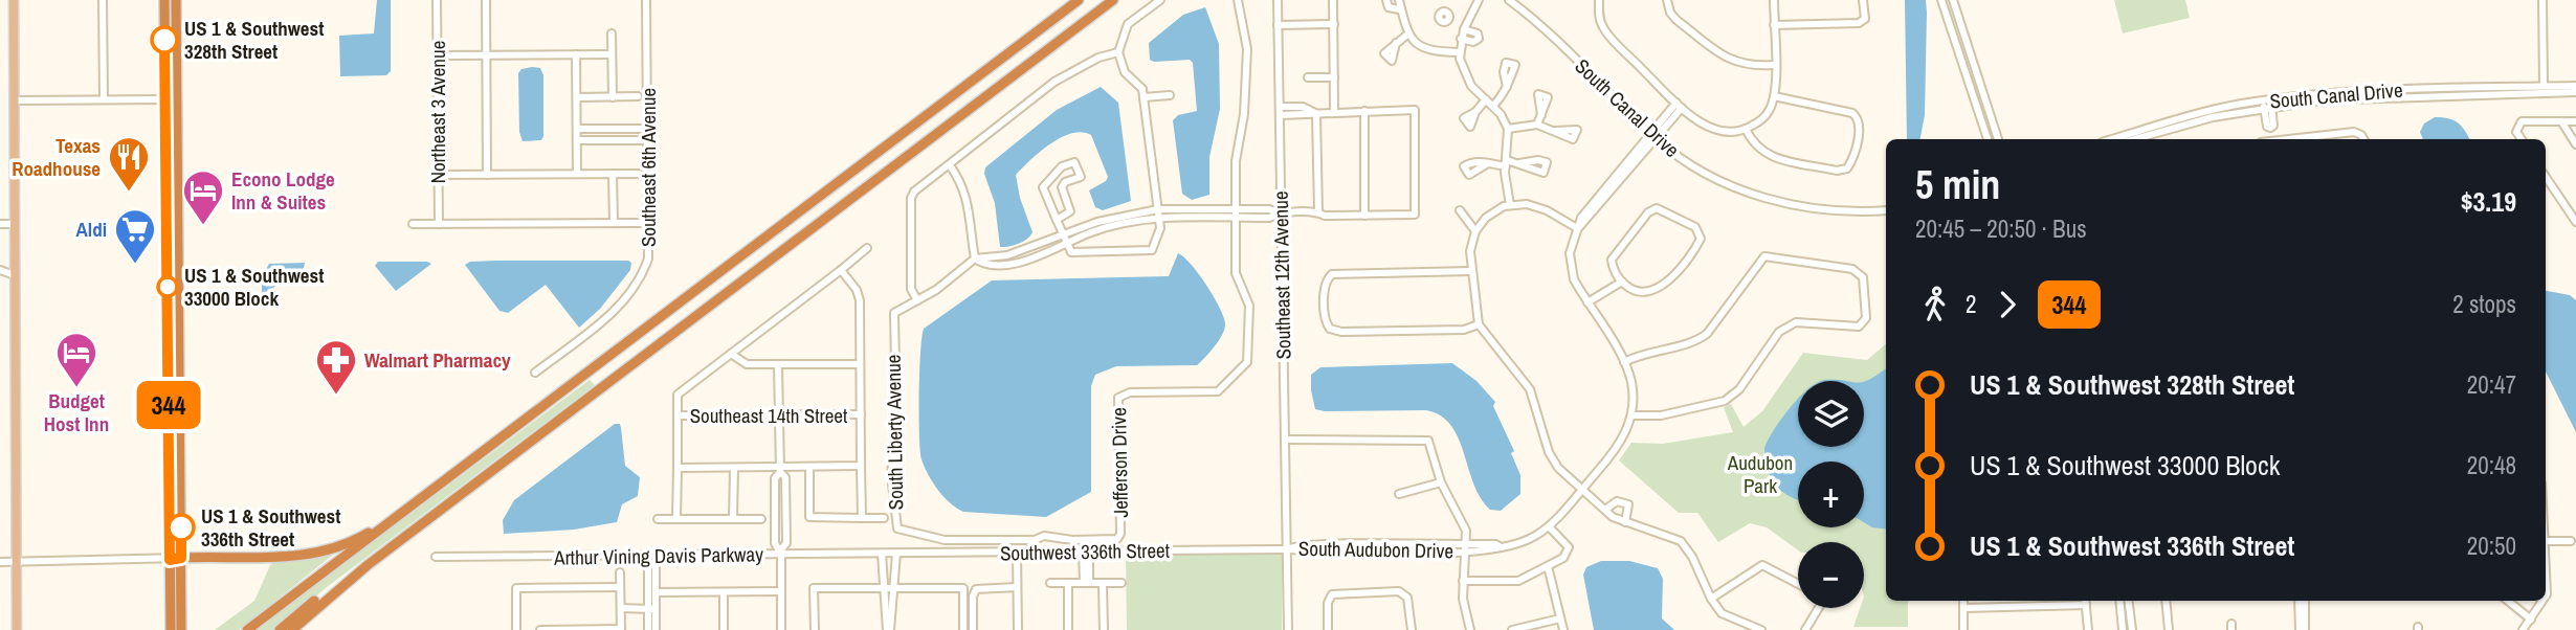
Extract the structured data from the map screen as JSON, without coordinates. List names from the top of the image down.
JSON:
{
  "streets": {
    "street": [
      "South Canal Drive",
      "Northeast 3 Avenue",
      "Southeast 6th Avenue",
      "Southeast 12th Avenue",
      "Southeast 14th Street",
      "South Liberty Avenue",
      "Jefferson Drive",
      "South Audubon Drive",
      "Southwest 336th Street",
      "Arthur Vining Davis Parkway"
    ]
  },
  "crossings": [
    ["Southeast 12th Avenue", "South Audubon Drive"],
    ["Southeast 12th Avenue", "Southwest 336th Street"],
    ["South Liberty Avenue", "Jefferson Drive"],
    ["South Audubon Drive", "Southwest 336th Street"],
    ["Southwest 336th Street", "Arthur Vining Davis Parkway"]
  ],
  "parks": ["Audubon Park"],
  "places": {
    "other": ["US 1 & Southwest 328th Street", "US 1 & Southwest 33000 Block", "US 1 & Southwest 336th Street"],
    "restaurant": ["Texas Roadhouse"],
    "hotel": ["Econo Lodge Inn & Suites", "Budget Host Inn"],
    "supermarket": ["Aldi"],
    "pharmacy": ["Walmart Pharmacy"]
  },
  "lines": ["bus line 344"],
  "page": {
    "on_map": "344",
    "heading": ["5 min", "20:45 – 20:50 · Bus", "$3.19"],
    "legs": ["2", "344", "2 stops"],
    "list": [
      {
        "name": "US 1 & Southwest 328th Street",
        "value": "20:47"
      },
      {
        "name": "US 1 & Southwest 33000 Block",
        "value": "20:48"
      },
      {
        "name": "US 1 & Southwest 336th Street",
        "value": "20:50"
      }
    ],
    "map_buttons": ["+", "−"]
  }
}
